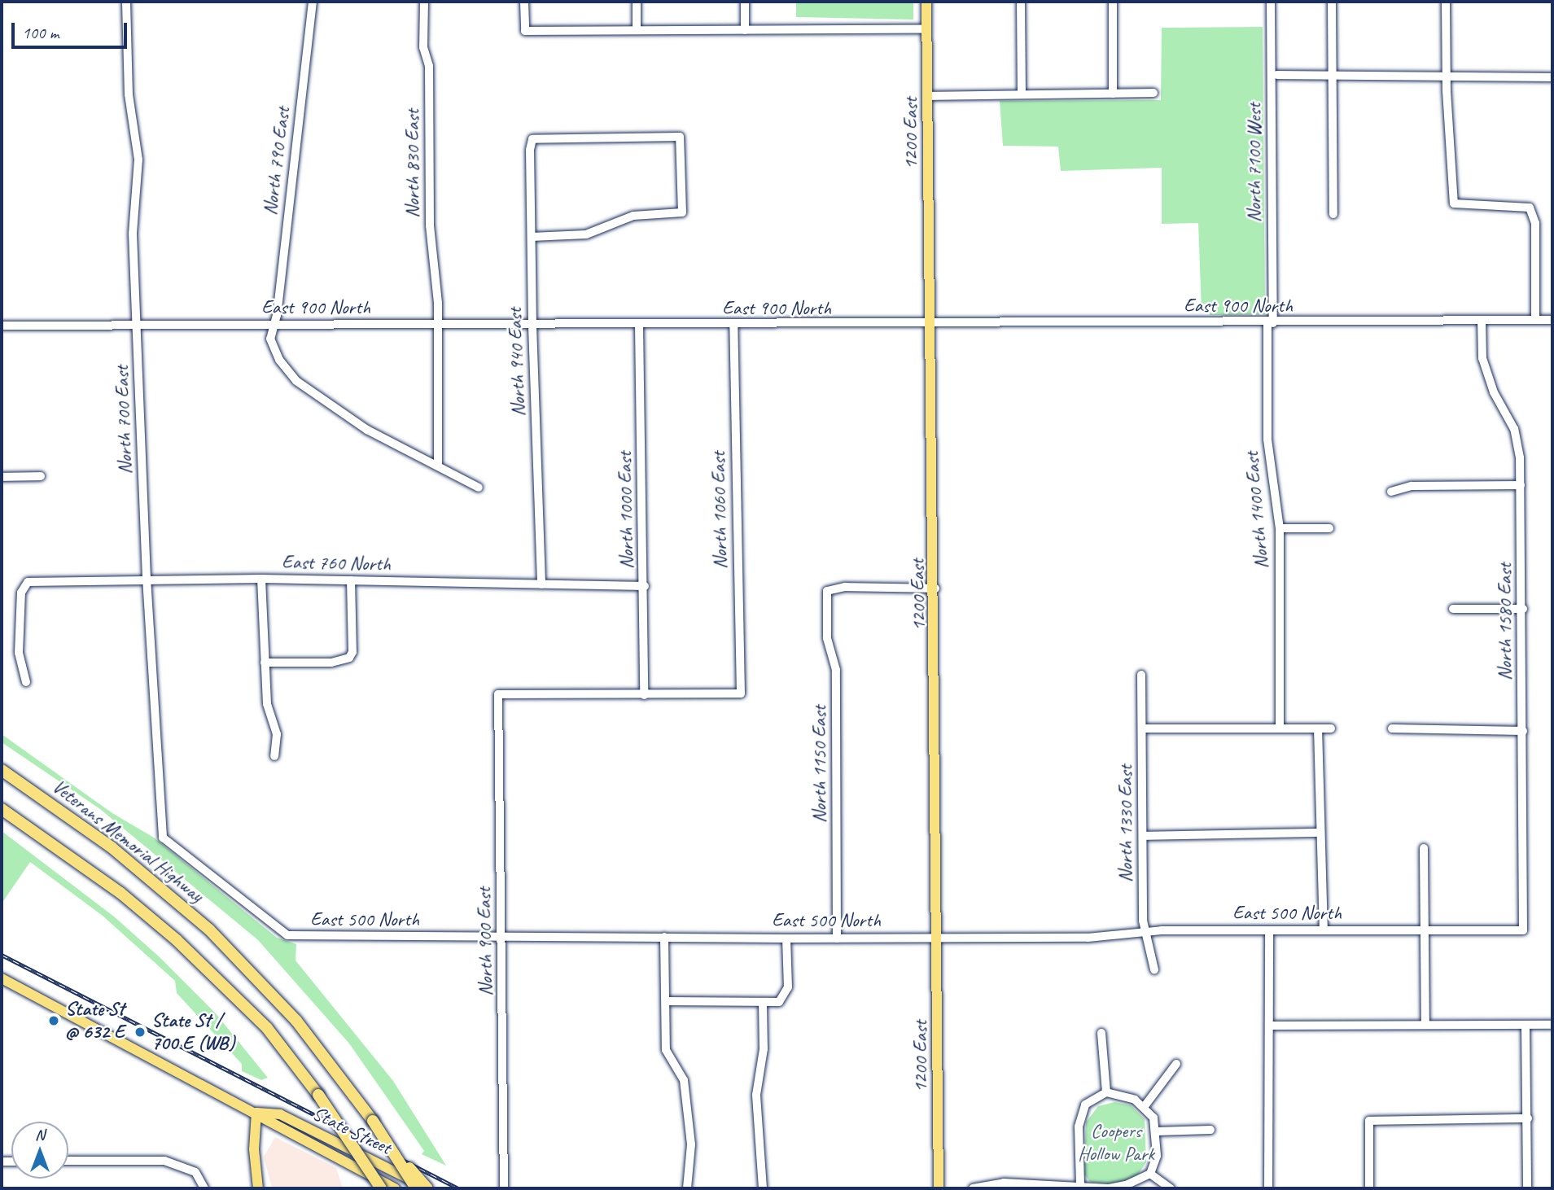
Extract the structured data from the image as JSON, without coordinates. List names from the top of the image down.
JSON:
{
  "streets": {
    "highway": ["Veterans Memorial Highway"],
    "main road": ["1200 East", "State Street"],
    "street": [
      "North 790 East",
      "North 7100 West",
      "North 830 East",
      "East 900 North",
      "North 940 East",
      "North 700 East",
      "North 1000 East",
      "North 1060 East",
      "North 1400 East",
      "East 760 North",
      "North 1580 East",
      "North 1150 East",
      "North 1330 East",
      "East 500 North",
      "North 900 East"
    ]
  },
  "crossings": [
    ["1200 East", "East 900 North"],
    ["1200 East", "North 1150 East"],
    ["1200 East", "East 500 North"],
    ["North 790 East", "North 830 East"],
    ["North 790 East", "East 900 North"],
    ["North 7100 West", "East 900 North"],
    ["North 7100 West", "North 1400 East"],
    ["North 830 East", "East 900 North"],
    ["East 900 North", "North 940 East"],
    ["East 900 North", "North 700 East"],
    ["East 900 North", "North 1000 East"],
    ["East 900 North", "North 1060 East"],
    ["East 900 North", "North 1400 East"],
    ["East 900 North", "North 1580 East"],
    ["North 940 East", "East 760 North"],
    ["North 700 East", "East 760 North"],
    ["North 700 East", "East 500 North"],
    ["North 1000 East", "North 1060 East"],
    ["North 1000 East", "East 760 North"],
    ["North 1000 East", "North 900 East"],
    ["North 1060 East", "North 900 East"],
    ["North 1580 East", "East 500 North"],
    ["North 1150 East", "East 500 North"],
    ["North 1330 East", "East 500 North"],
    ["East 500 North", "North 900 East"]
  ],
  "parks": ["Coopers Hollow Park"],
  "places": ["State St @ 632 E", "State St / 700 E (WB)"],
  "scale_bar": "100 m",
  "north": "top"
}
